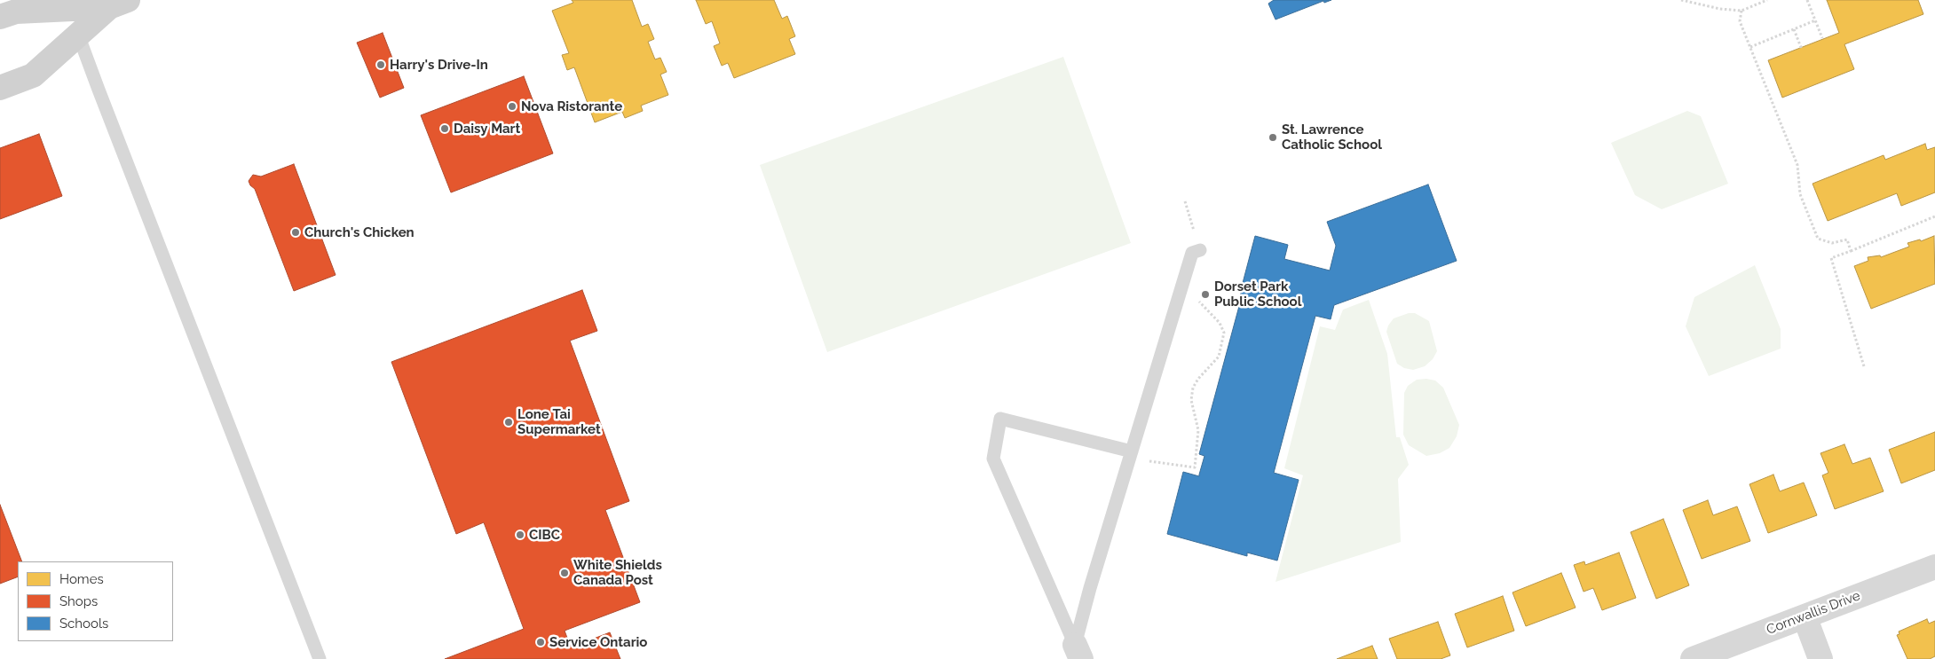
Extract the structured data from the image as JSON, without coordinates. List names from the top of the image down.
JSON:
{
  "streets": {
    "street": ["Cornwallis Drive"]
  },
  "places": [
    "Harry's Drive-In",
    "Nova Ristorante",
    "Daisy Mart",
    "St. Lawrence Catholic School",
    "Church's Chicken",
    "Dorset Park Public School",
    "Lone Tai Supermarket",
    "CIBC",
    "White Shields Canada Post",
    "Service Ontario"
  ],
  "legend": ["Homes", "Shops", "Schools"]
}
